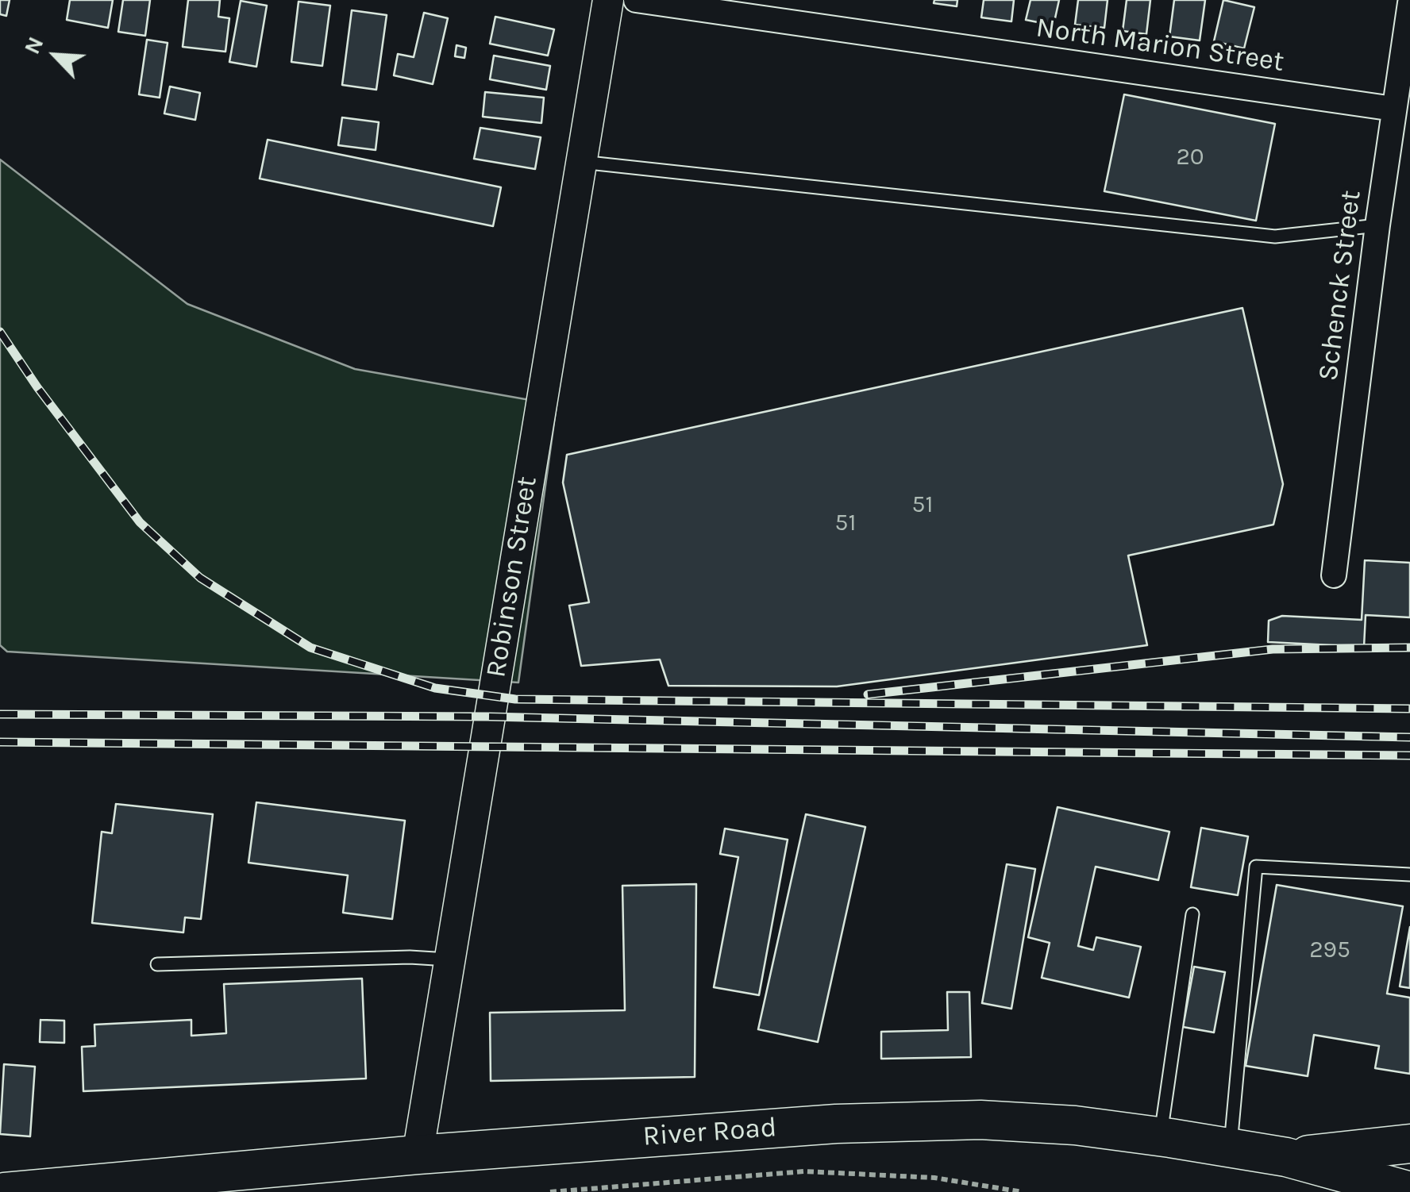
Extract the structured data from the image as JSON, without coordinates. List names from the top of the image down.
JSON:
{
  "streets": {
    "main road": ["River Road"],
    "street": ["North Marion Street", "Schenck Street", "Robinson Street"]
  },
  "crossings": [
    ["North Marion Street", "Schenck Street"],
    ["Robinson Street", "River Road"]
  ],
  "house_numbers": [
    "20",
    "51",
    "51",
    "295"
  ],
  "north": "top left"
}
